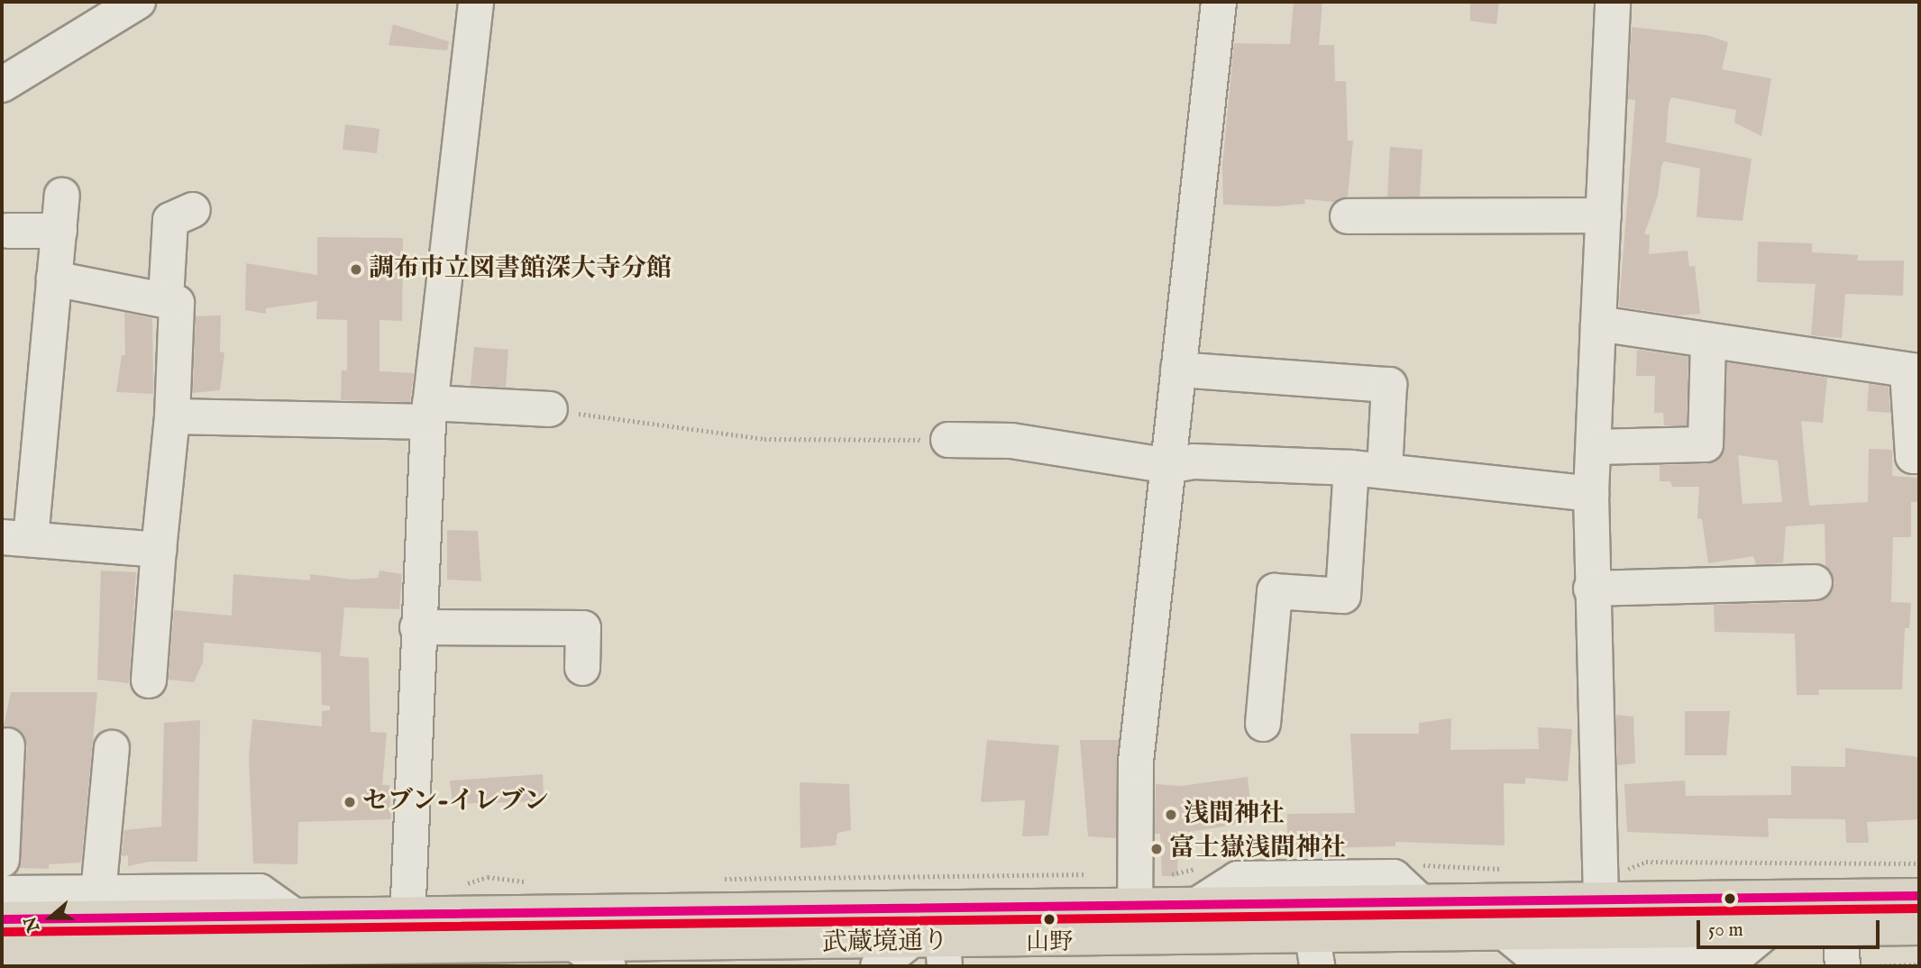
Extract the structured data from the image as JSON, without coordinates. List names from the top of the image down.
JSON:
{
  "streets": {
    "main road": ["武蔵境通り"]
  },
  "places": [
    "調布市立図書館深大寺分館",
    "セブン-イレブン",
    "浅間神社",
    "富士嶽浅間神社",
    "山野"
  ],
  "scale_bar": "50 m",
  "north": "left"
}
